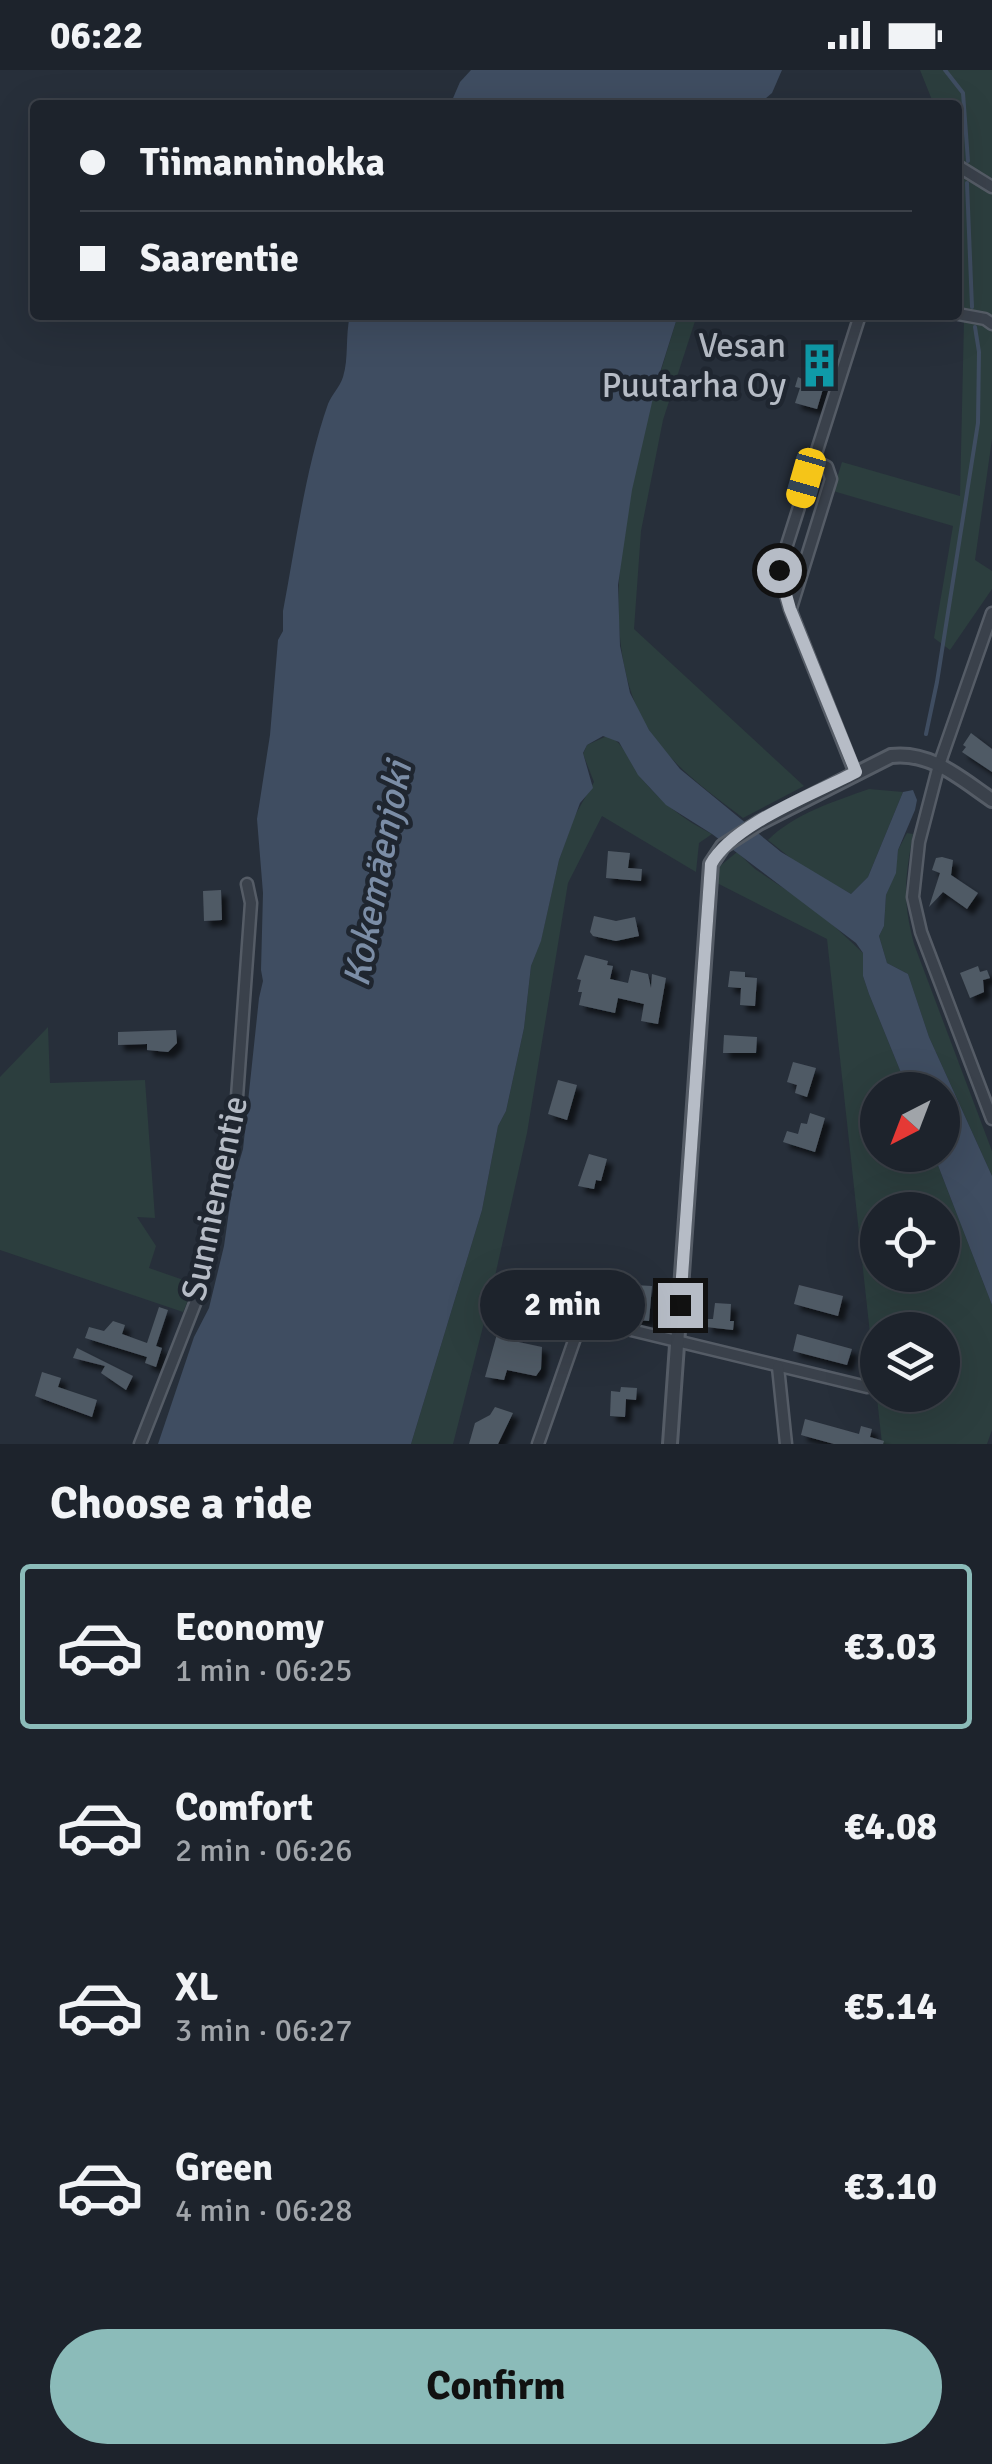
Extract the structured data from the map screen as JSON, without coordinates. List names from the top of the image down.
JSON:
{
  "streets": {
    "street": ["Sunniementie"]
  },
  "water": ["Kokemäenjoki"],
  "places": {
    "building": ["Vesan Puutarha Oy"]
  },
  "north": "bottom left",
  "page": {
    "status": "06:22",
    "banner": ["Tiimanninokka", "Saarentie"],
    "bubble": "2 min",
    "heading": "Choose a ride",
    "list": [
      {
        "name": "Economy",
        "note": "1 min · 06:25",
        "value": "€3.03"
      },
      {
        "name": "Comfort",
        "note": "2 min · 06:26",
        "value": "€4.08"
      },
      {
        "name": "XL",
        "note": "3 min · 06:27",
        "value": "€5.14"
      },
      {
        "name": "Green",
        "note": "4 min · 06:28",
        "value": "€3.10"
      }
    ],
    "buttons": "Confirm"
  }
}
